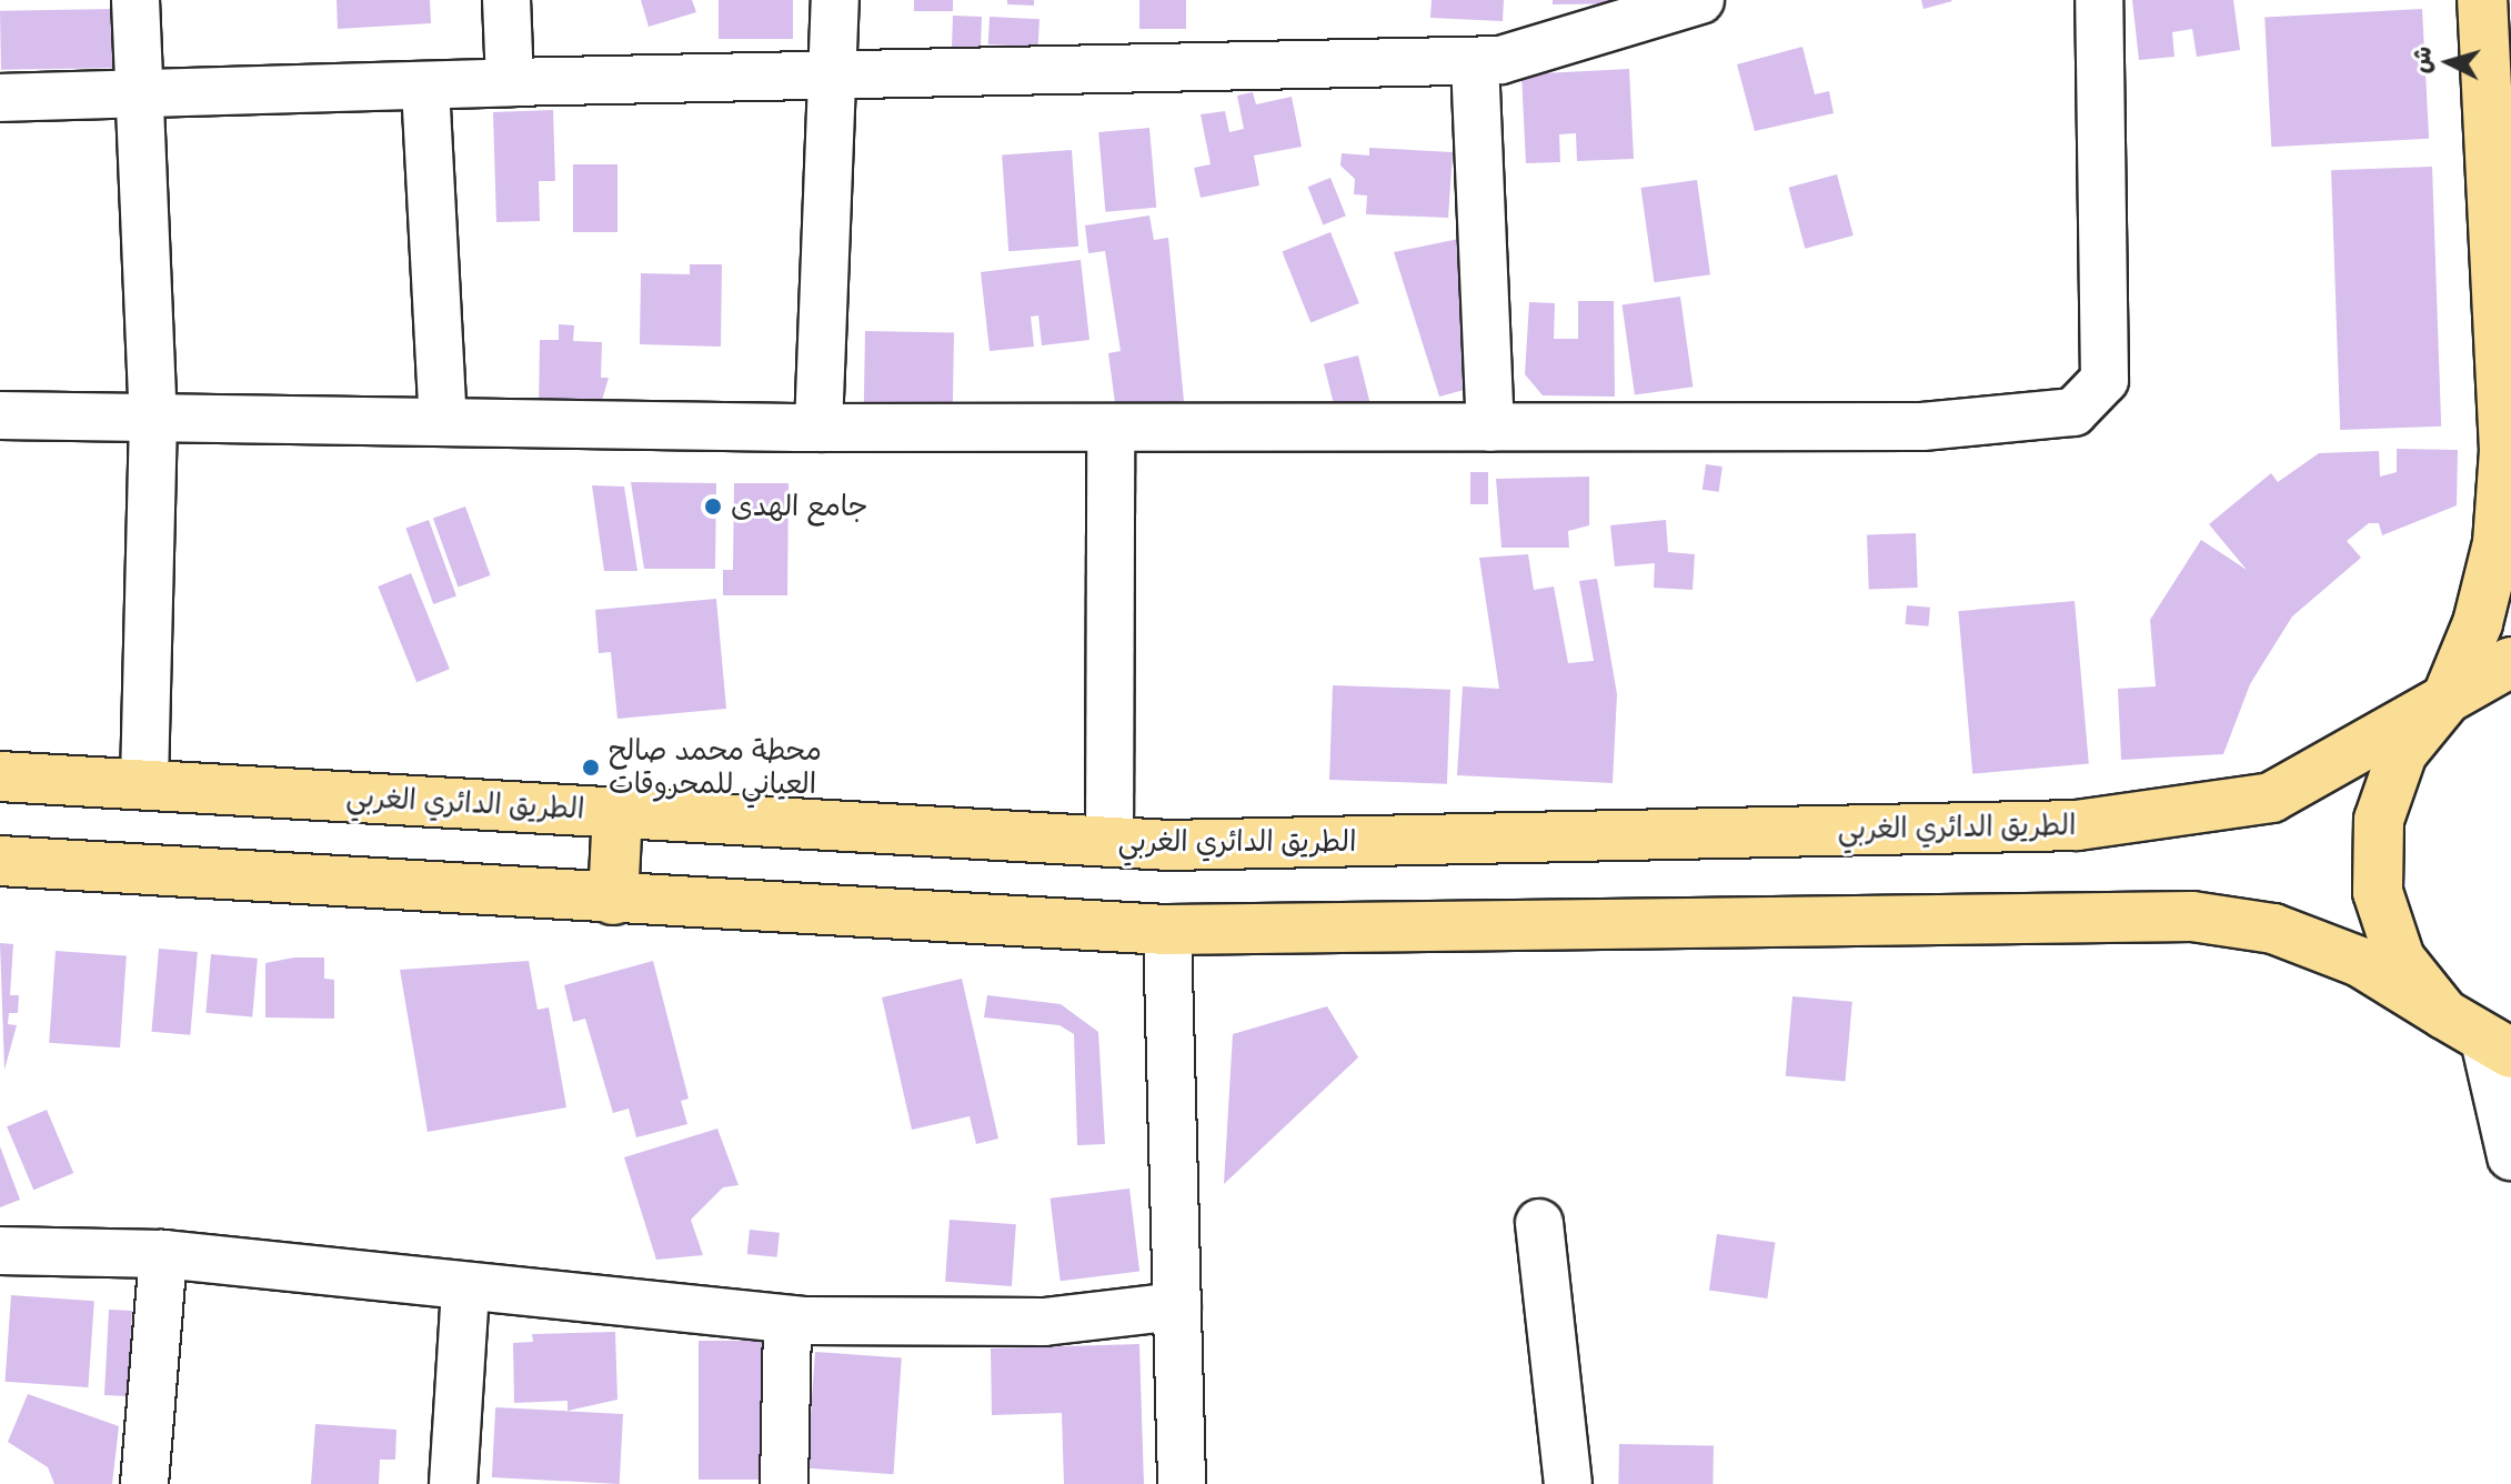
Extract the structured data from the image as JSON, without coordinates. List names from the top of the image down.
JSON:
{
  "streets": {
    "main road": ["الطريق الدائري الغربي"]
  },
  "places": ["جامع الهدى", "محطة محمد صالح العياني للمحروقات"],
  "north": "left"
}
